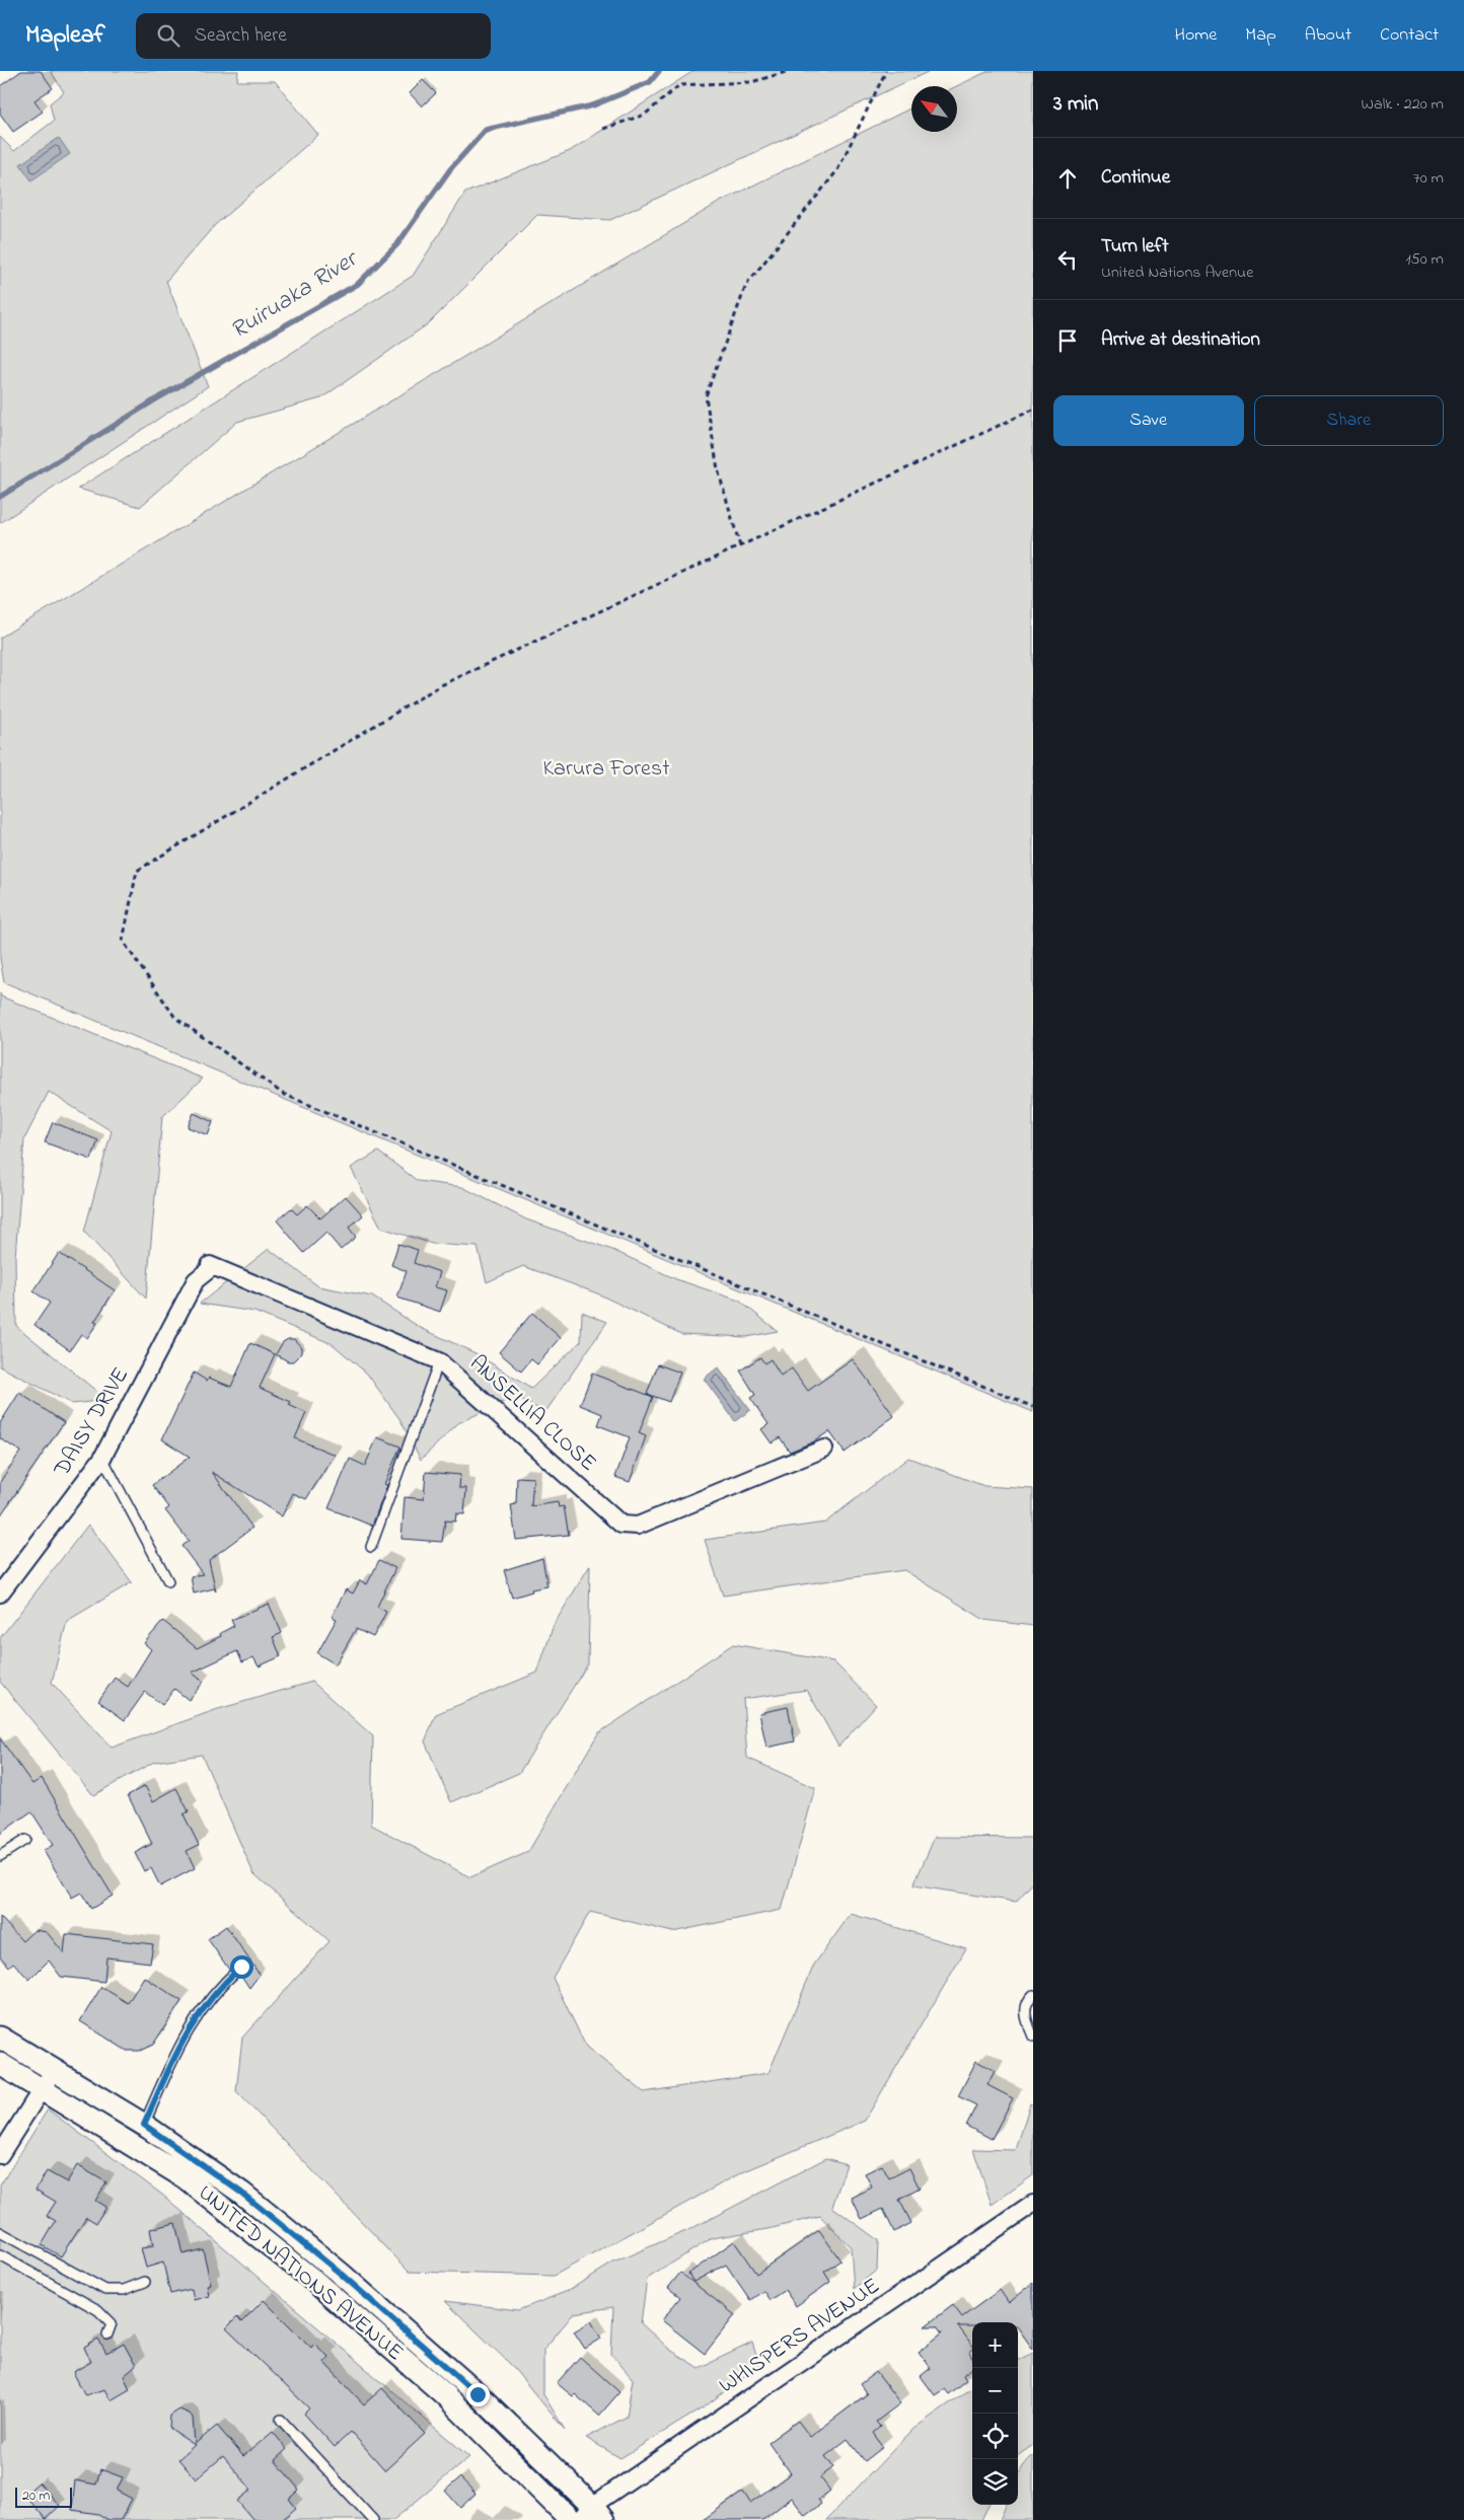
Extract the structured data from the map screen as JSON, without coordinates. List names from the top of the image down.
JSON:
{
  "streets": {
    "street": [
      "ANSELLIA CLOSE",
      "DAISY DRIVE",
      "UNITED NATIONS AVENUE",
      "WHISPERS AVENUE"
    ]
  },
  "crossings": [
    ["ANSELLIA CLOSE", "DAISY DRIVE"],
    ["UNITED NATIONS AVENUE", "WHISPERS AVENUE"]
  ],
  "water": ["Ruiruaka River"],
  "parks": ["Karura Forest"],
  "scale_bar": "20 m",
  "north": "top left",
  "page": {
    "header": "Mapleaf",
    "search": "Search here",
    "nav": [
      "Home",
      "Map",
      "About",
      "Contact"
    ],
    "heading": ["3 min", "Walk · 220 m"],
    "list": [
      ["Continue", "70 m"],
      ["Turn left", "United Nations Avenue", "150 m"],
      "Arrive at destination"
    ],
    "buttons": ["Save", "Share"],
    "map_buttons": ["+", "−"],
    "scale": "20 m"
  }
}
